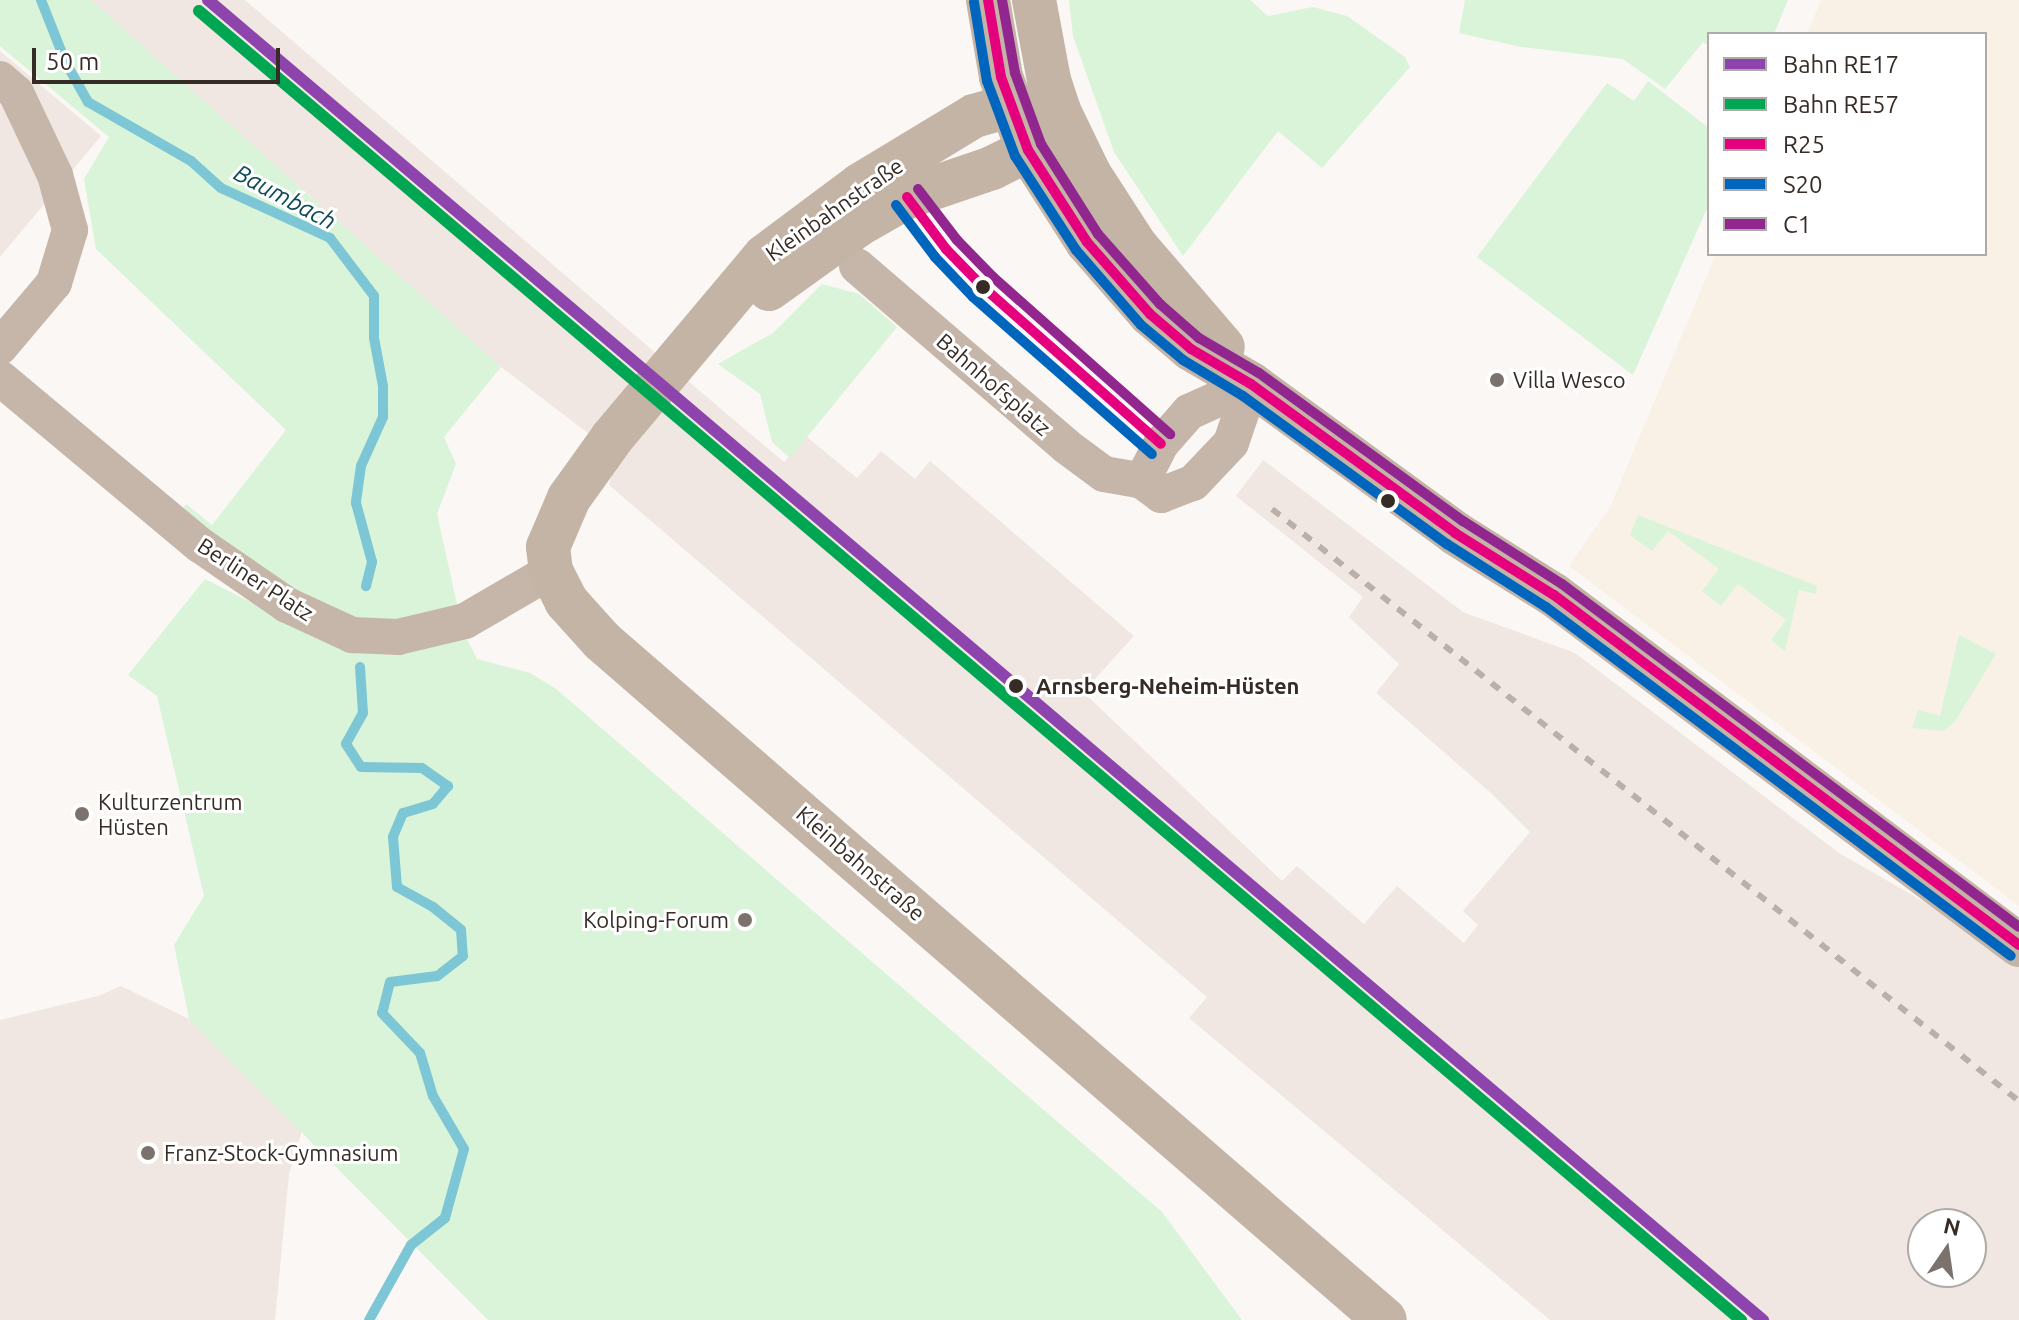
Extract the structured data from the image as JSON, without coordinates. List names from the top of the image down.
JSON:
{
  "streets": {
    "main road": ["Kleinbahnstraße"],
    "street": ["Bahnhofsplatz", "Berliner Platz"]
  },
  "crossings": [
    ["Kleinbahnstraße", "Berliner Platz"]
  ],
  "water": ["Baumbach"],
  "places": [
    "Villa Wesco",
    "Arnsberg-Neheim-Hüsten",
    "Kulturzentrum Hüsten",
    "Kolping-Forum",
    "Franz-Stock-Gymnasium"
  ],
  "lines": [
    "rail line RE17",
    "transit line R25",
    "transit line C1",
    "transit line S20",
    "rail line RE57"
  ],
  "legend": [
    "Bahn RE17",
    "Bahn RE57",
    "R25",
    "S20",
    "C1"
  ],
  "scale_bar": "50 m",
  "north": "top"
}
